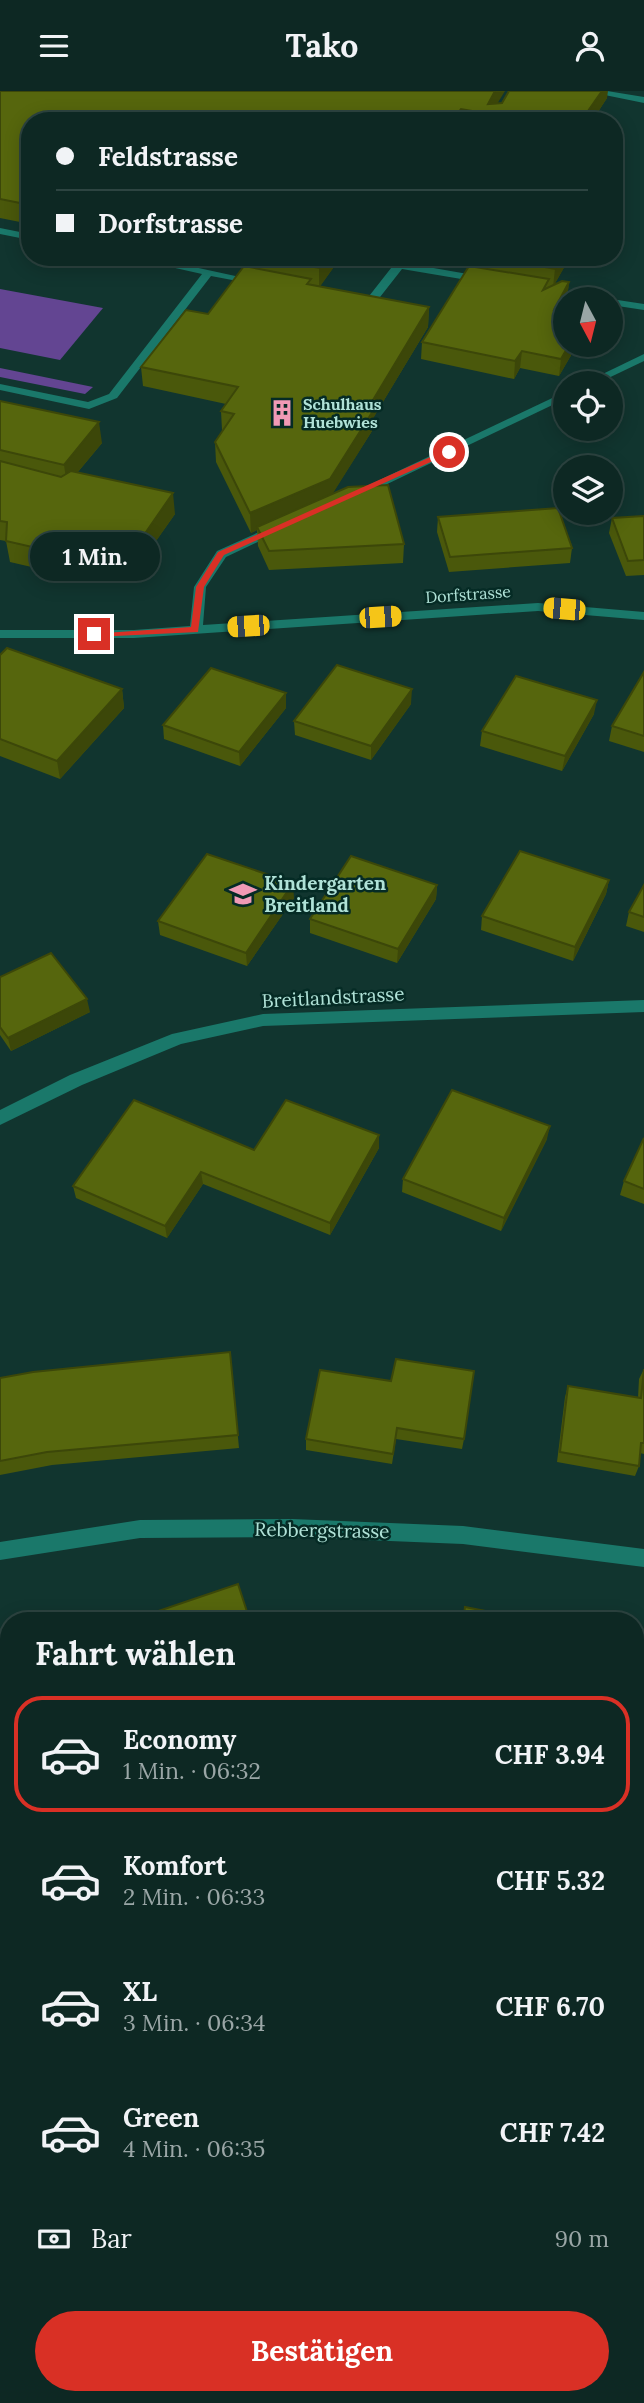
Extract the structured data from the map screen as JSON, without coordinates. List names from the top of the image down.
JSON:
{
  "streets": {
    "street": ["Dorfstrasse", "Breitlandstrasse", "Rebbergstrasse"]
  },
  "places": {
    "building": ["Schulhaus Huebwies"],
    "school or university": ["Kindergarten Breitland"]
  },
  "north": "bottom",
  "page": {
    "header": "Tako",
    "banner": ["Feldstrasse", "Dorfstrasse"],
    "bubble": "1 Min.",
    "heading": "Fahrt wählen",
    "list": [
      {
        "name": "Economy",
        "note": "1 Min. · 06:32",
        "value": "CHF 3.94"
      },
      {
        "name": "Komfort",
        "note": "2 Min. · 06:33",
        "value": "CHF 5.32"
      },
      {
        "name": "XL",
        "note": "3 Min. · 06:34",
        "value": "CHF 6.70"
      },
      {
        "name": "Green",
        "note": "4 Min. · 06:35",
        "value": "CHF 7.42"
      }
    ],
    "pay": ["Bar", "90 m"],
    "buttons": "Bestätigen"
  }
}
